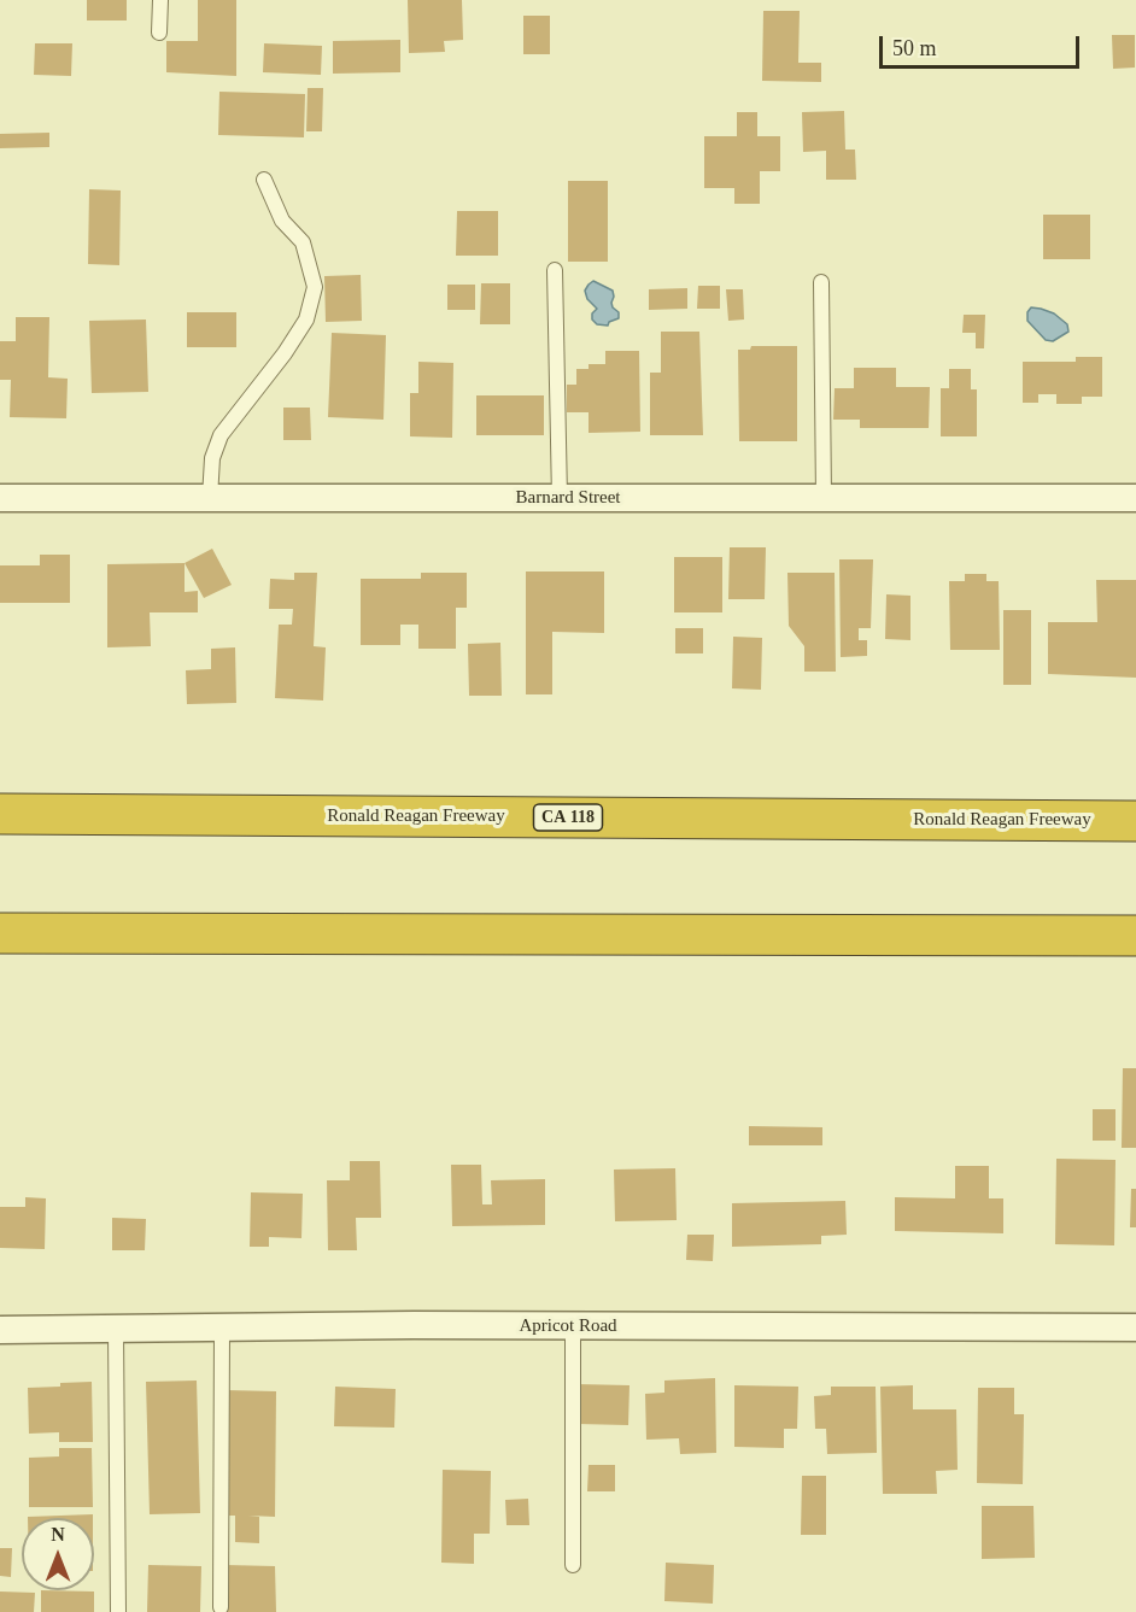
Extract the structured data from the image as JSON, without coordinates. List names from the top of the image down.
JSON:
{
  "streets": {
    "highway": ["Ronald Reagan Freeway", "CA 118"],
    "street": ["Barnard Street", "Apricot Road"]
  },
  "scale_bar": "50 m",
  "north": "top"
}
